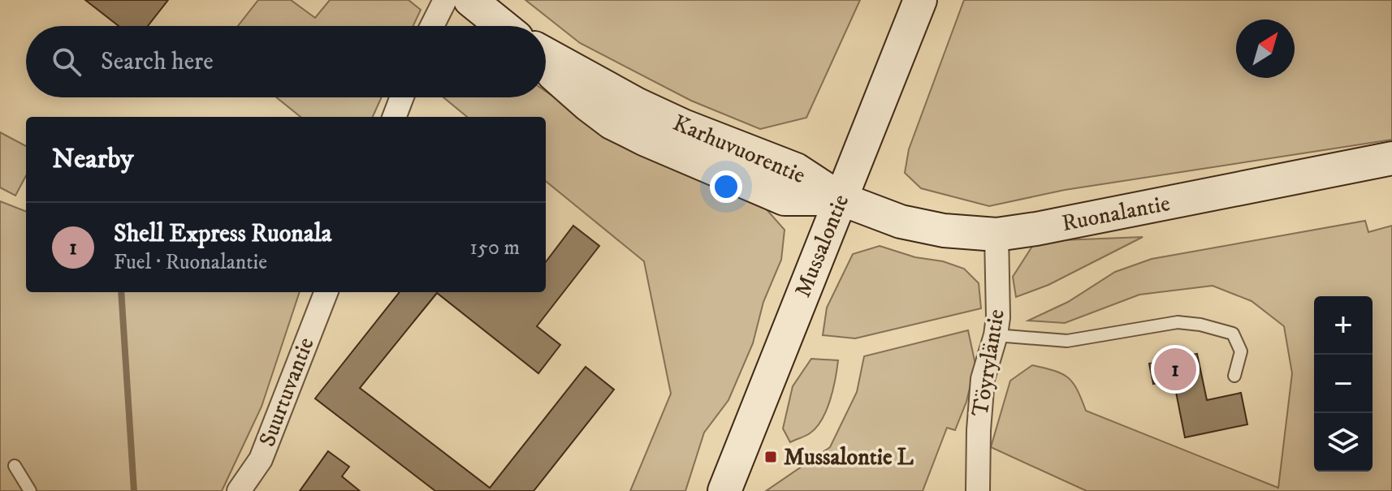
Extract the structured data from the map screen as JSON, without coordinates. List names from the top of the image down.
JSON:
{
  "streets": {
    "street": [
      "Karhuvuorentie",
      "Ruonalantie",
      "Mussalontie",
      "Töyryläntie",
      "Suurtuvantie"
    ]
  },
  "crossings": [
    ["Karhuvuorentie", "Ruonalantie"],
    ["Karhuvuorentie", "Mussalontie"],
    ["Ruonalantie", "Mussalontie"],
    ["Ruonalantie", "Töyryläntie"]
  ],
  "places": {
    "transit": ["Mussalontie L"]
  },
  "north": "top right",
  "page": {
    "search": "Search here",
    "heading": "Nearby",
    "list": [
      {
        "mark": "1",
        "name": "Shell Express Ruonala",
        "note": "Fuel · Ruonalantie",
        "value": "150 m"
      }
    ],
    "map_buttons": ["+", "−"],
    "pins": "1"
  }
}
